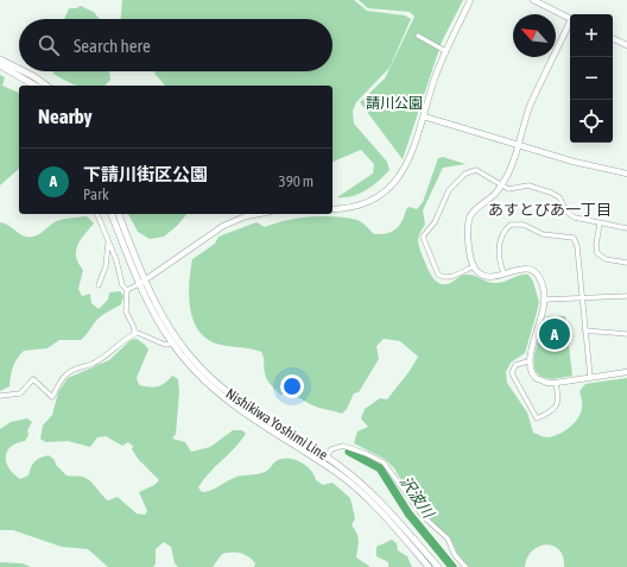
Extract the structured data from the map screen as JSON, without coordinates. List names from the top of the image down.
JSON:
{
  "streets": {
    "main road": ["Nishikiwa Yoshimi Line"]
  },
  "districts": ["あすとぴあ一丁目"],
  "water": ["沢波川"],
  "parks": ["請川公園"],
  "north": "top left",
  "page": {
    "map_buttons": ["+", "−"],
    "search": "Search here",
    "heading": "Nearby",
    "list": [
      {
        "mark": "A",
        "name": "下請川街区公園",
        "note": "Park",
        "value": "390 m"
      }
    ],
    "pins": "A"
  }
}
